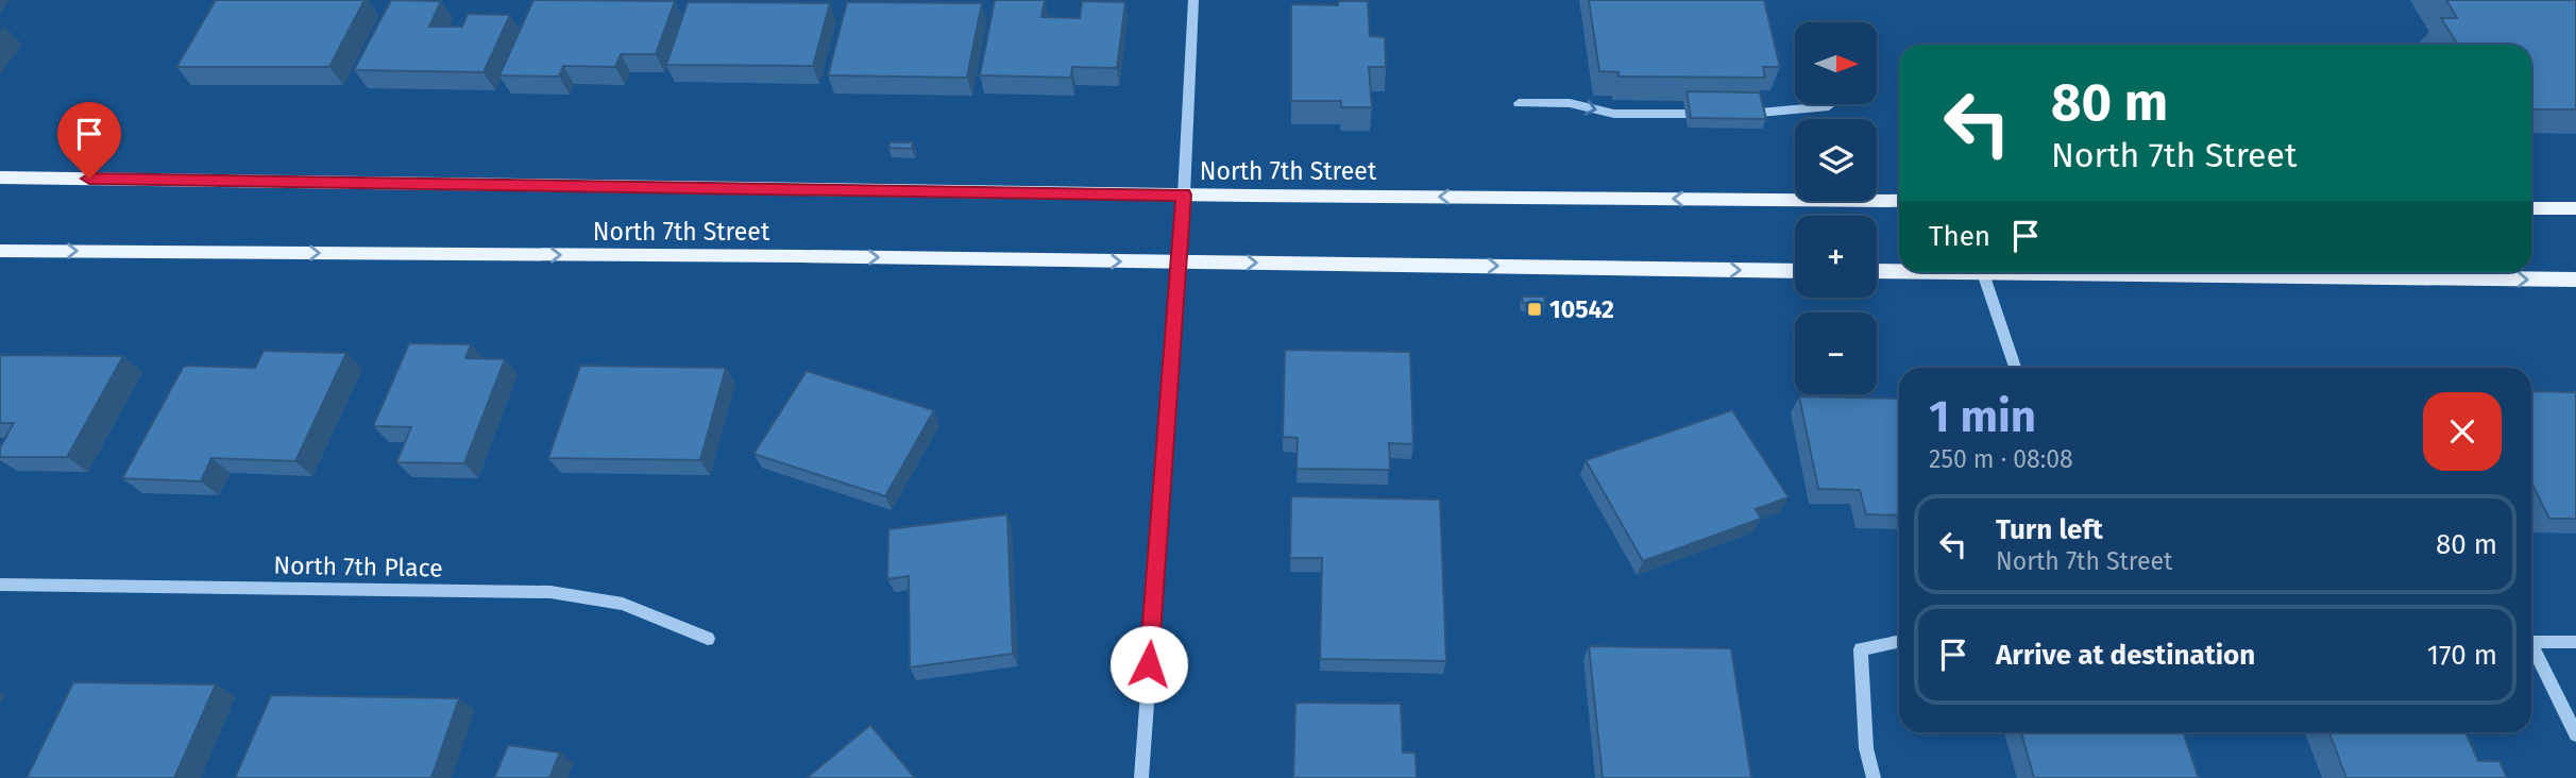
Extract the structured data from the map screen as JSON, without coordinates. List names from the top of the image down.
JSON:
{
  "streets": {
    "main road": ["North 7th Street"],
    "street": ["North 7th Place"]
  },
  "places": {
    "transit": ["10542"]
  },
  "north": "right",
  "page": {
    "map_buttons": ["+", "−"],
    "turn": ["80 m", "North 7th Street"],
    "then": "Then",
    "heading": ["1 min", "250 m · 08:08"],
    "list": [
      {
        "name": "Turn left",
        "note": "North 7th Street",
        "value": "80 m"
      },
      {
        "name": "Arrive at destination",
        "value": "170 m"
      }
    ]
  }
}
